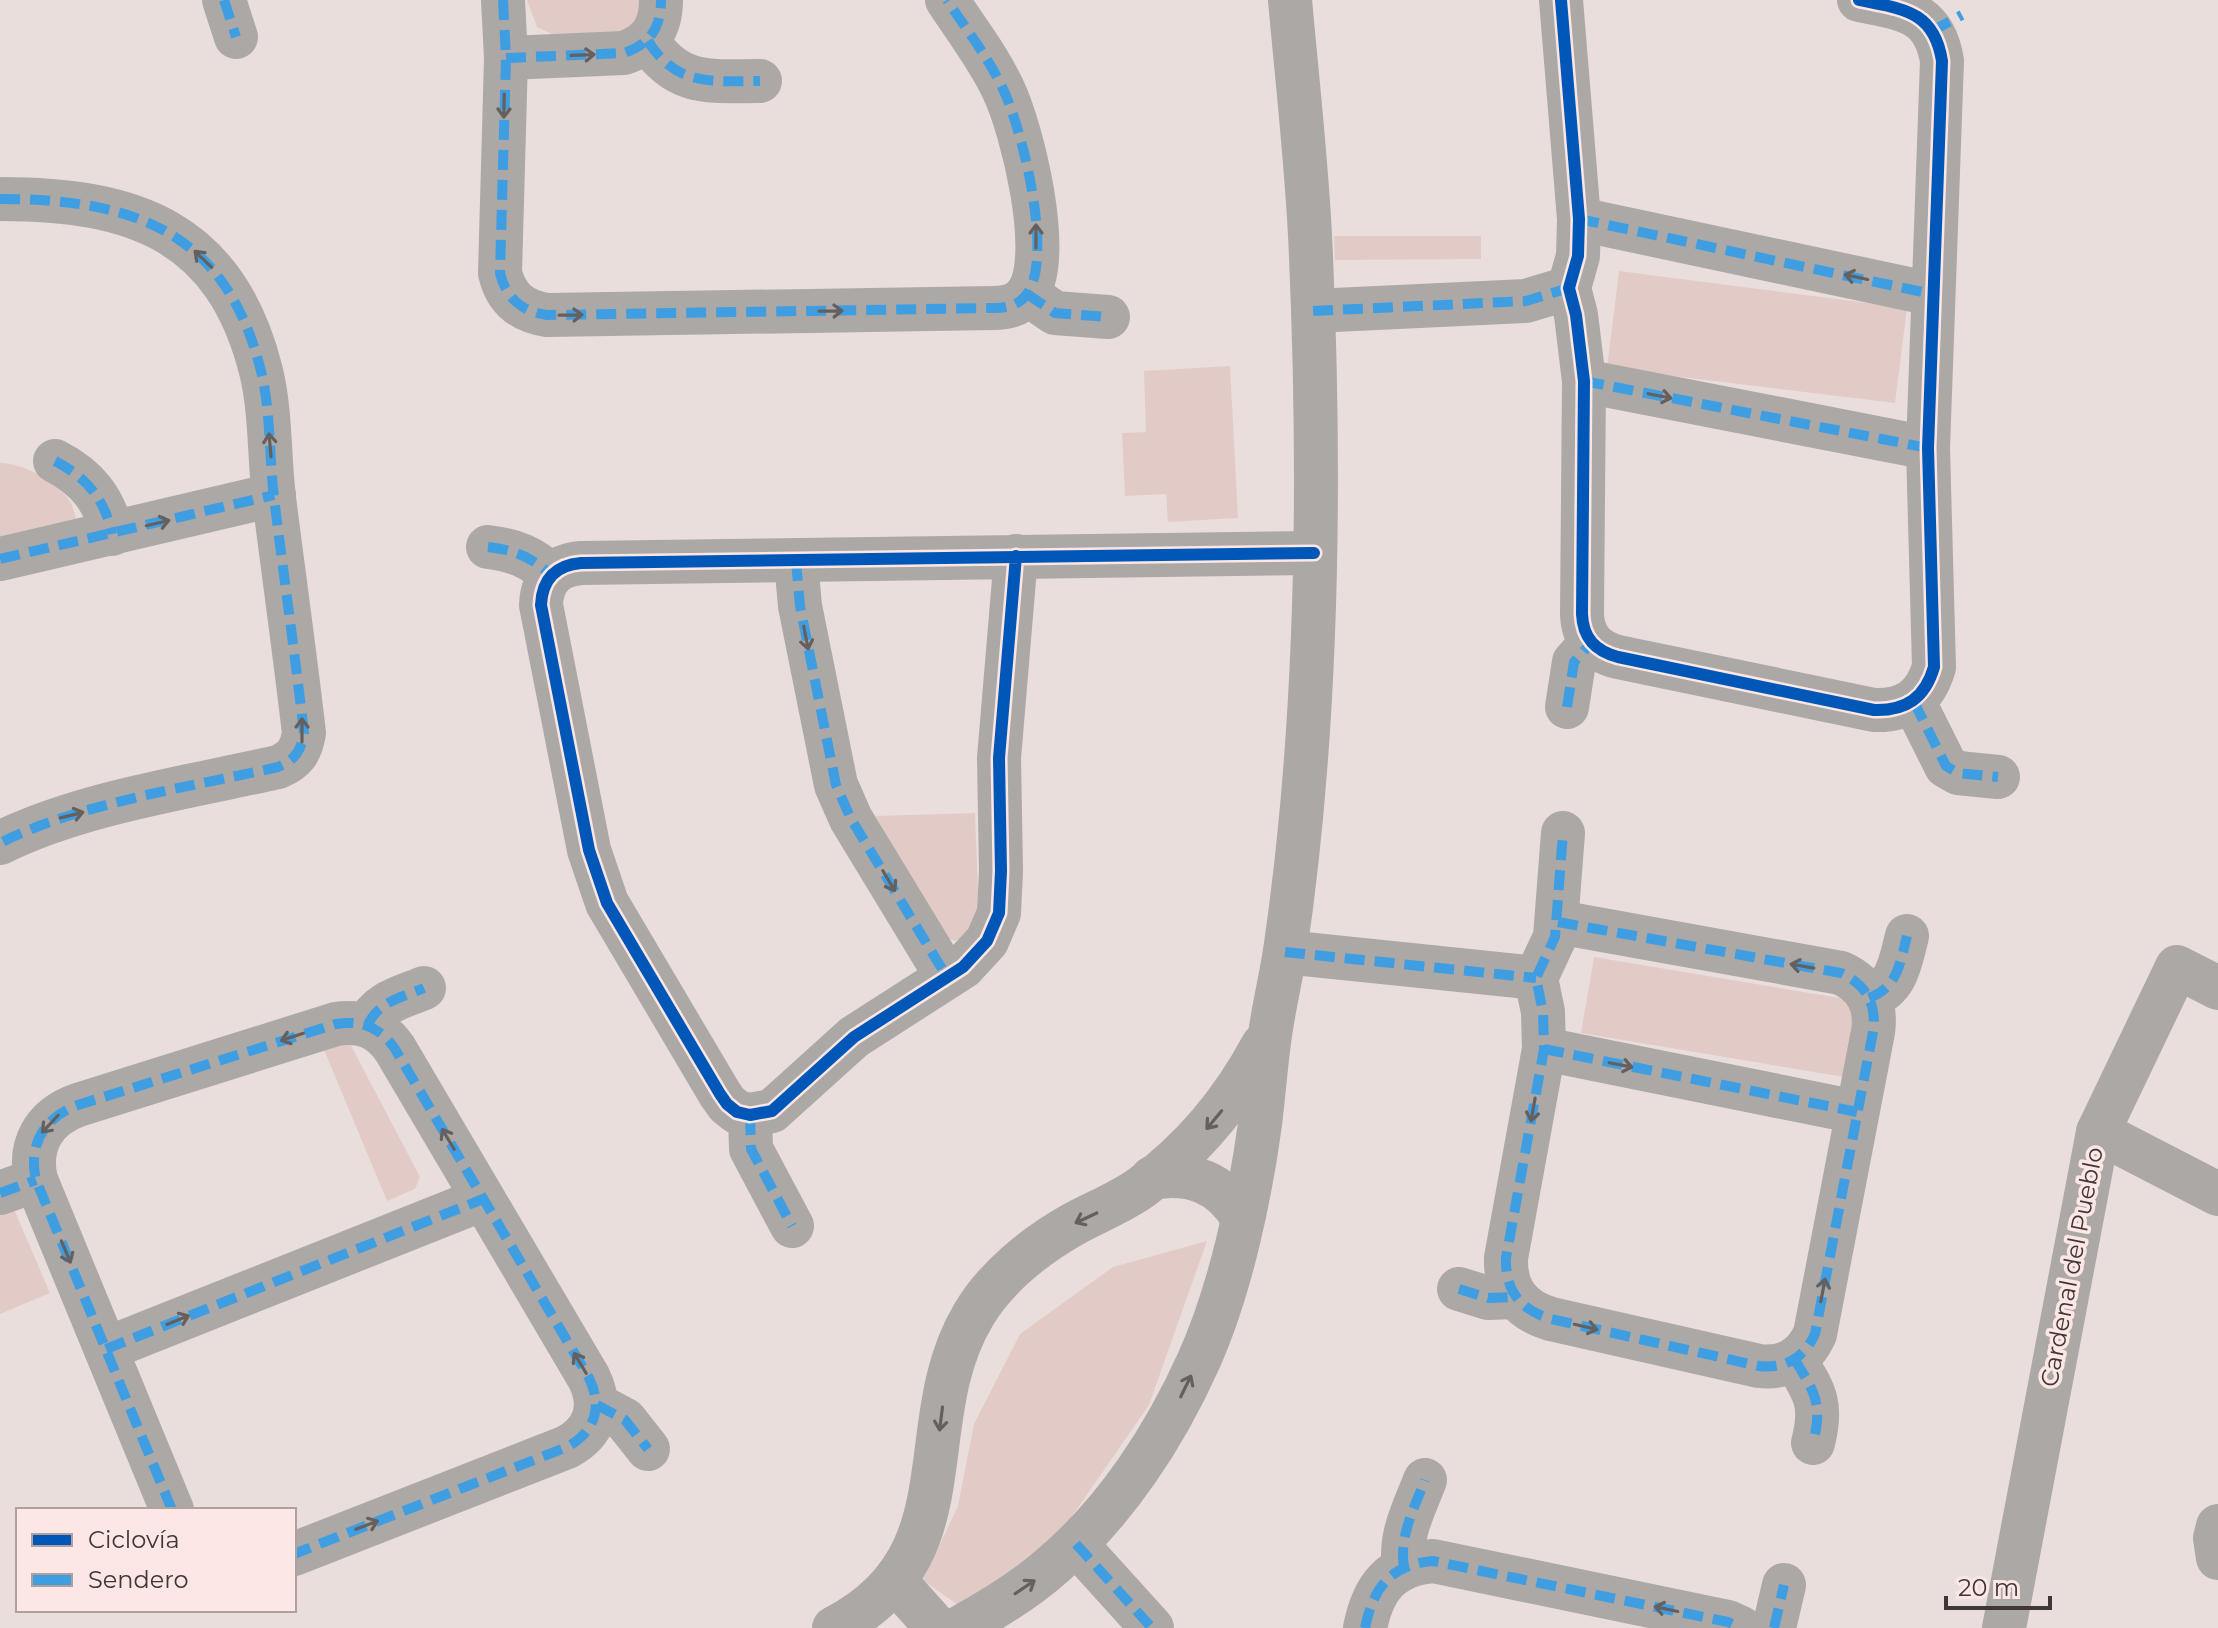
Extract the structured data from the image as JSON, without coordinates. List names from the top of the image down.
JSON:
{
  "streets": {
    "street": ["Cardenal del Pueblo"]
  },
  "legend": ["Ciclovía", "Sendero"],
  "scale_bar": "20 m"
}
